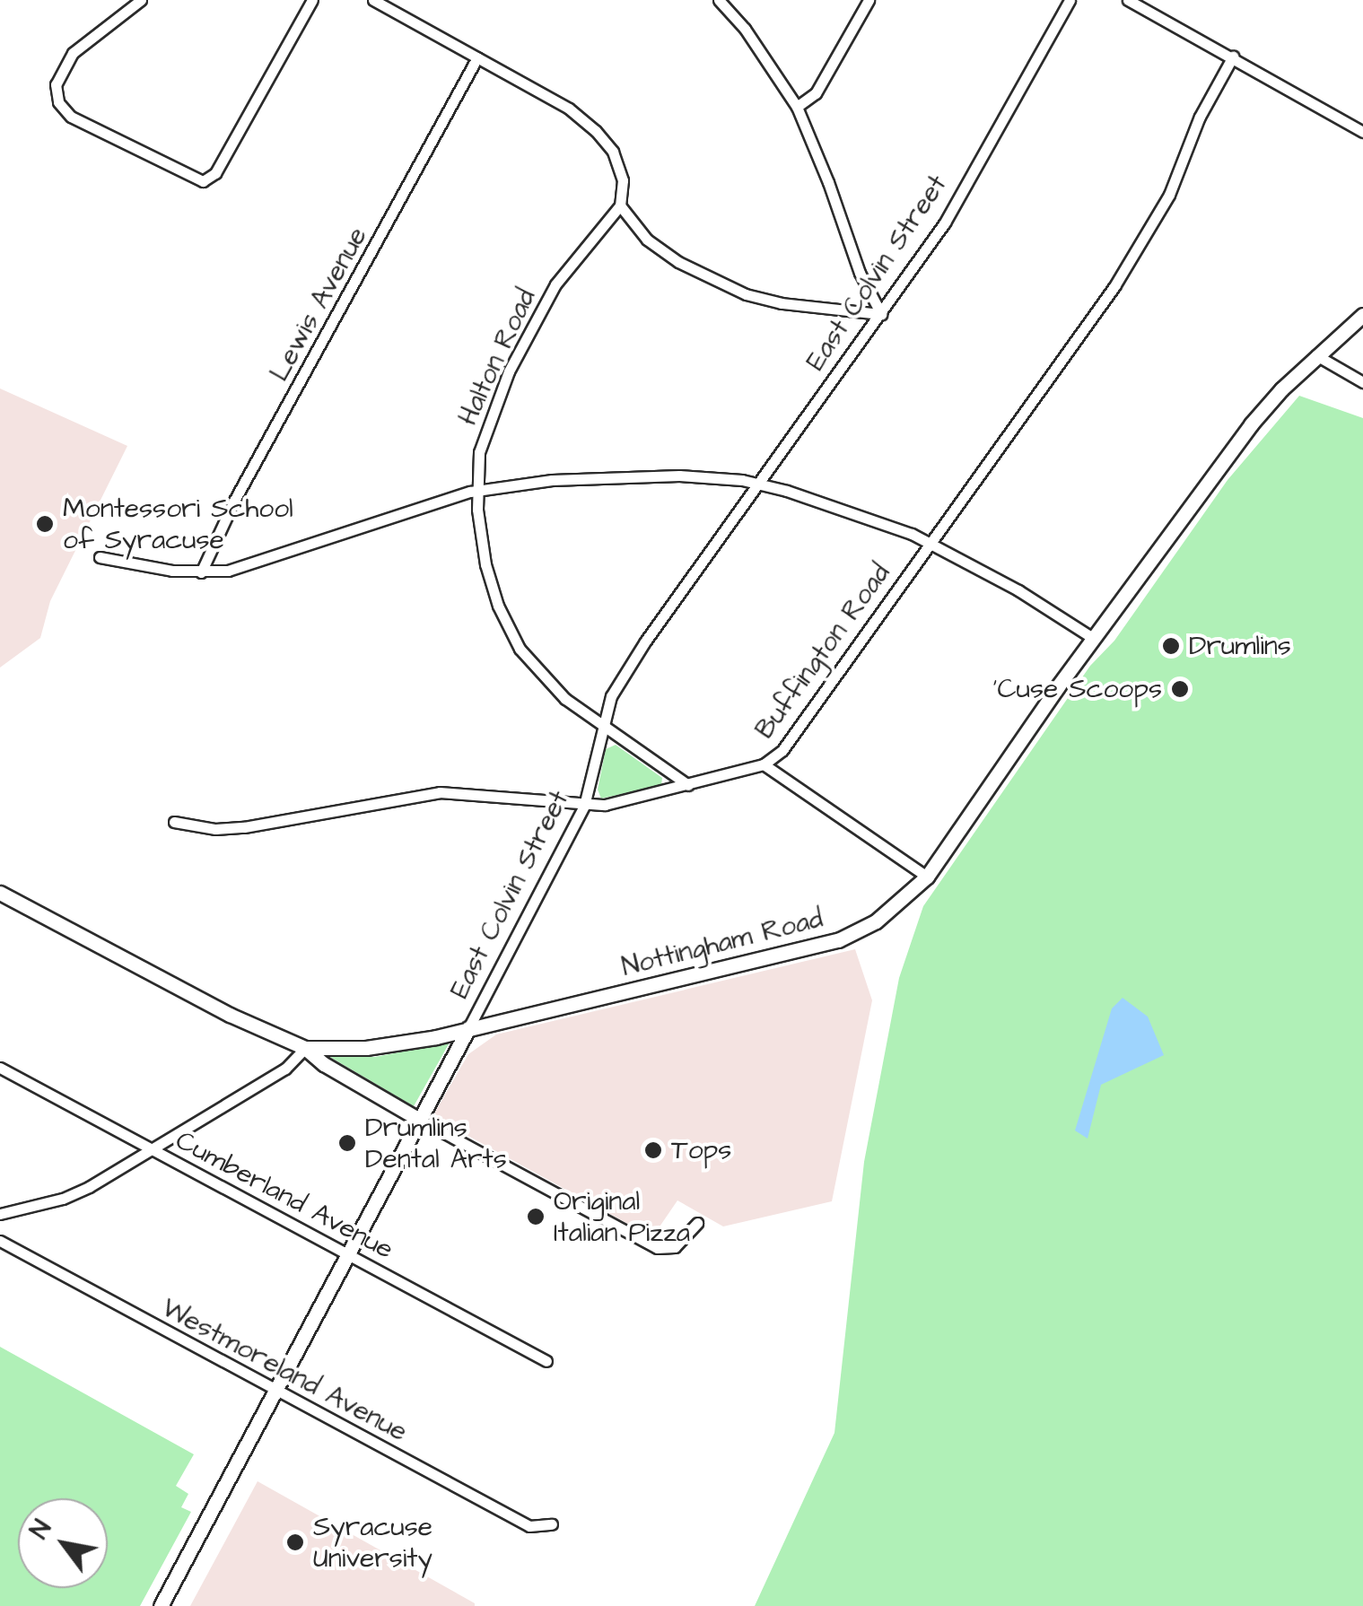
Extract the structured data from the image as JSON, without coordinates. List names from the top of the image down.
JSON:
{
  "streets": {
    "street": [
      "East Colvin Street",
      "Lewis Avenue",
      "Halton Road",
      "Buffington Road",
      "Nottingham Road",
      "Cumberland Avenue",
      "Westmoreland Avenue"
    ]
  },
  "crossings": [
    ["East Colvin Street", "Halton Road"],
    ["East Colvin Street", "Buffington Road"],
    ["East Colvin Street", "Nottingham Road"],
    ["East Colvin Street", "Cumberland Avenue"],
    ["East Colvin Street", "Westmoreland Avenue"],
    ["Halton Road", "Buffington Road"]
  ],
  "places": [
    "Montessori School of Syracuse",
    "Drumlins",
    "'Cuse Scoops",
    "Drumlins Dental Arts",
    "Tops",
    "Original Italian Pizza",
    "Syracuse University"
  ],
  "north": "top left"
}
